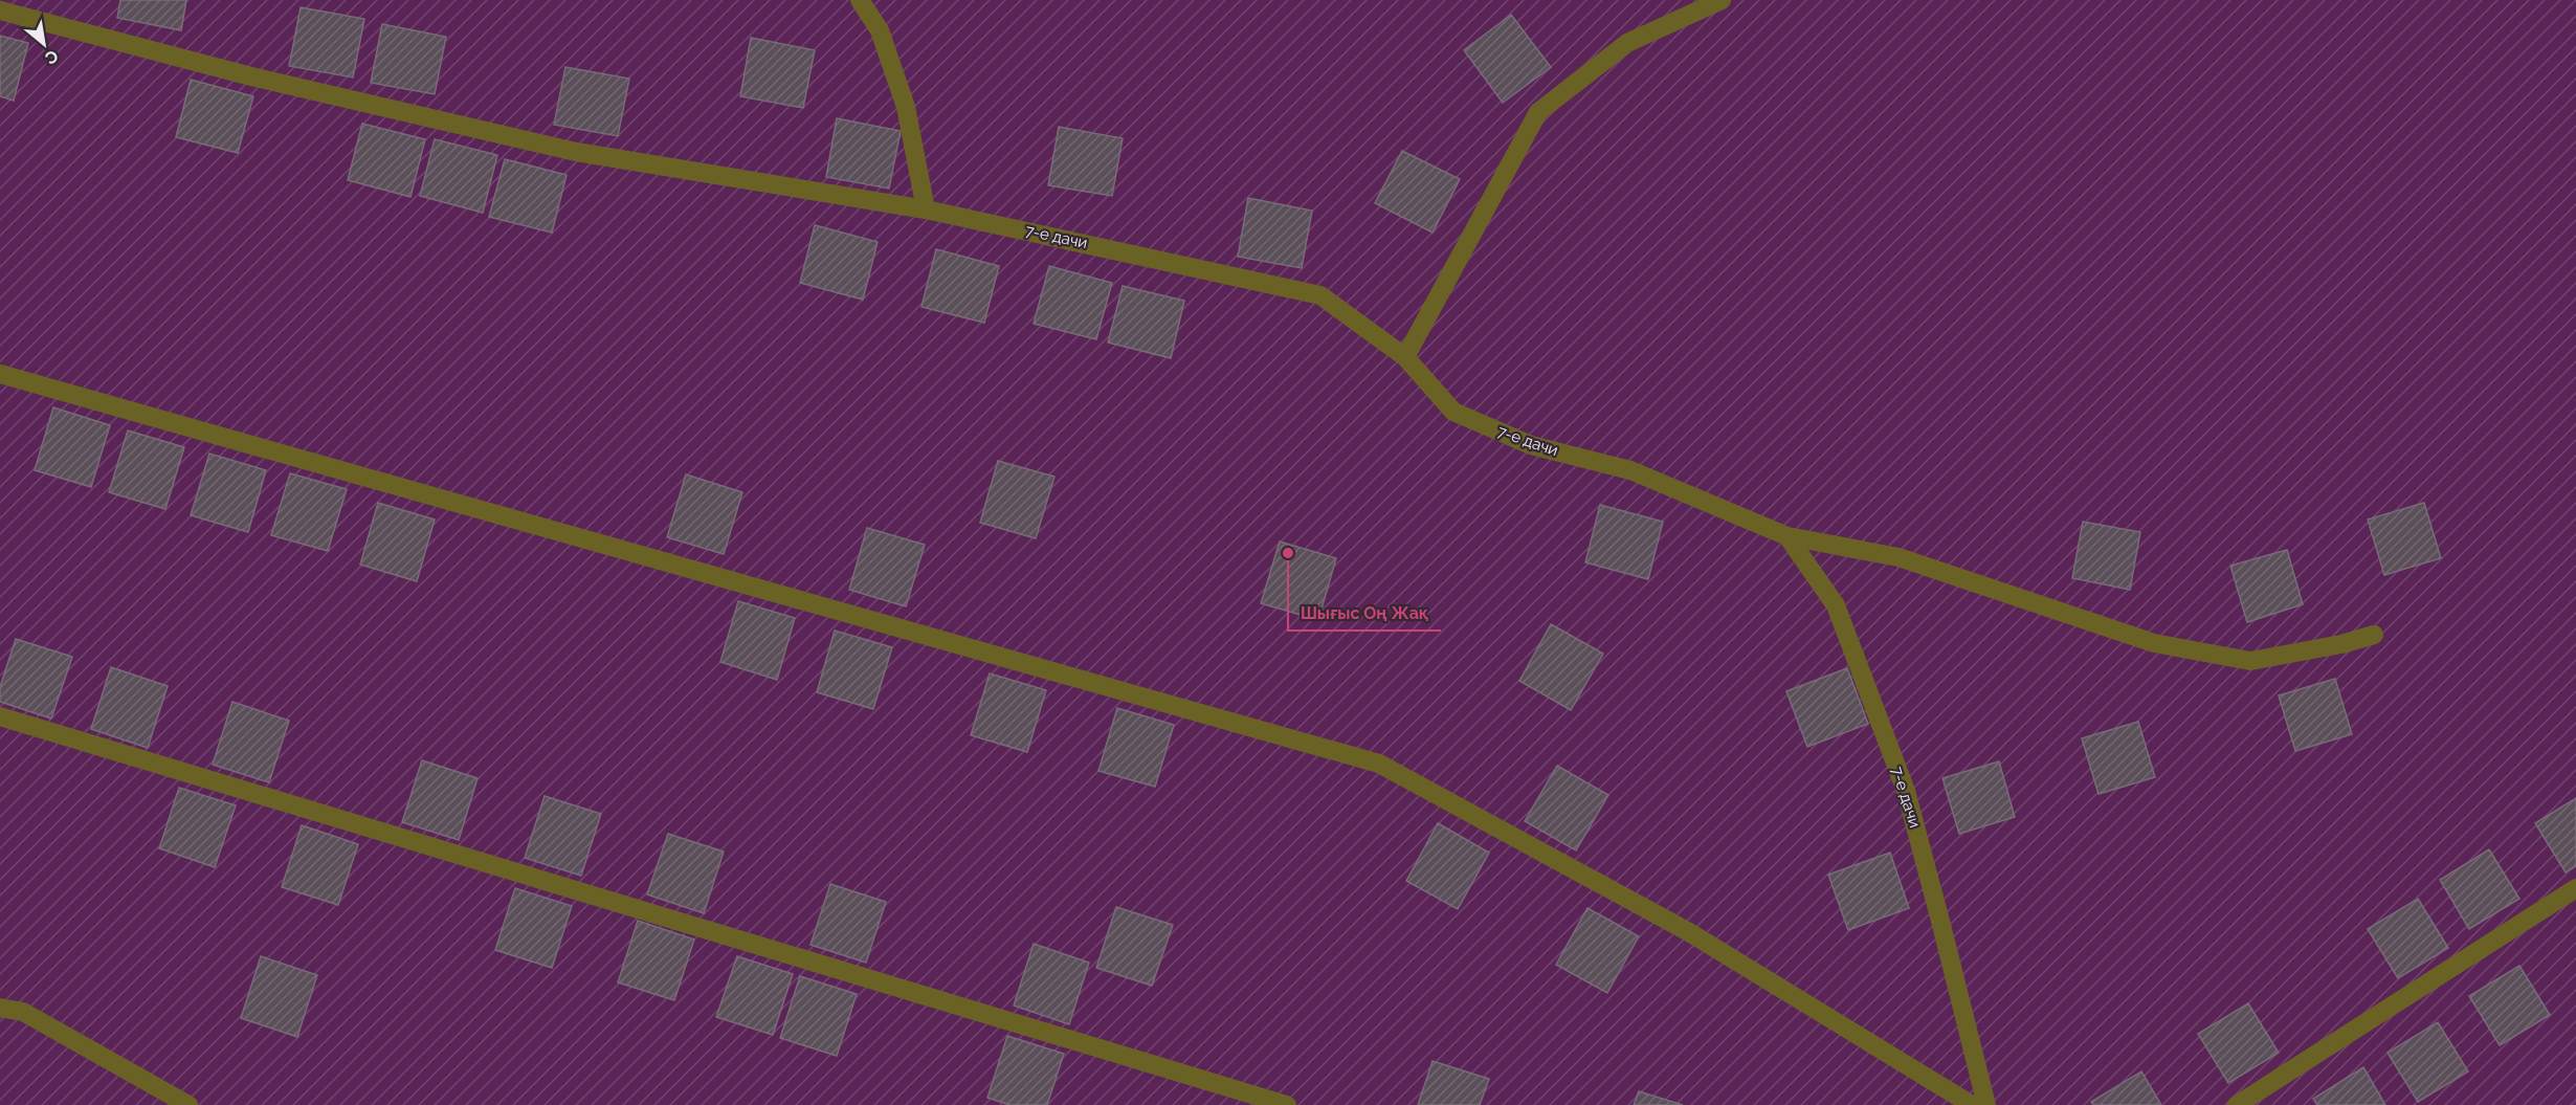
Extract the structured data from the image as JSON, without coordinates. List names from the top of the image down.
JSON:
{
  "streets": {
    "lane": ["7-е дачи"]
  },
  "places": ["Шығыс Оң Жақ"],
  "north": "bottom right"
}
